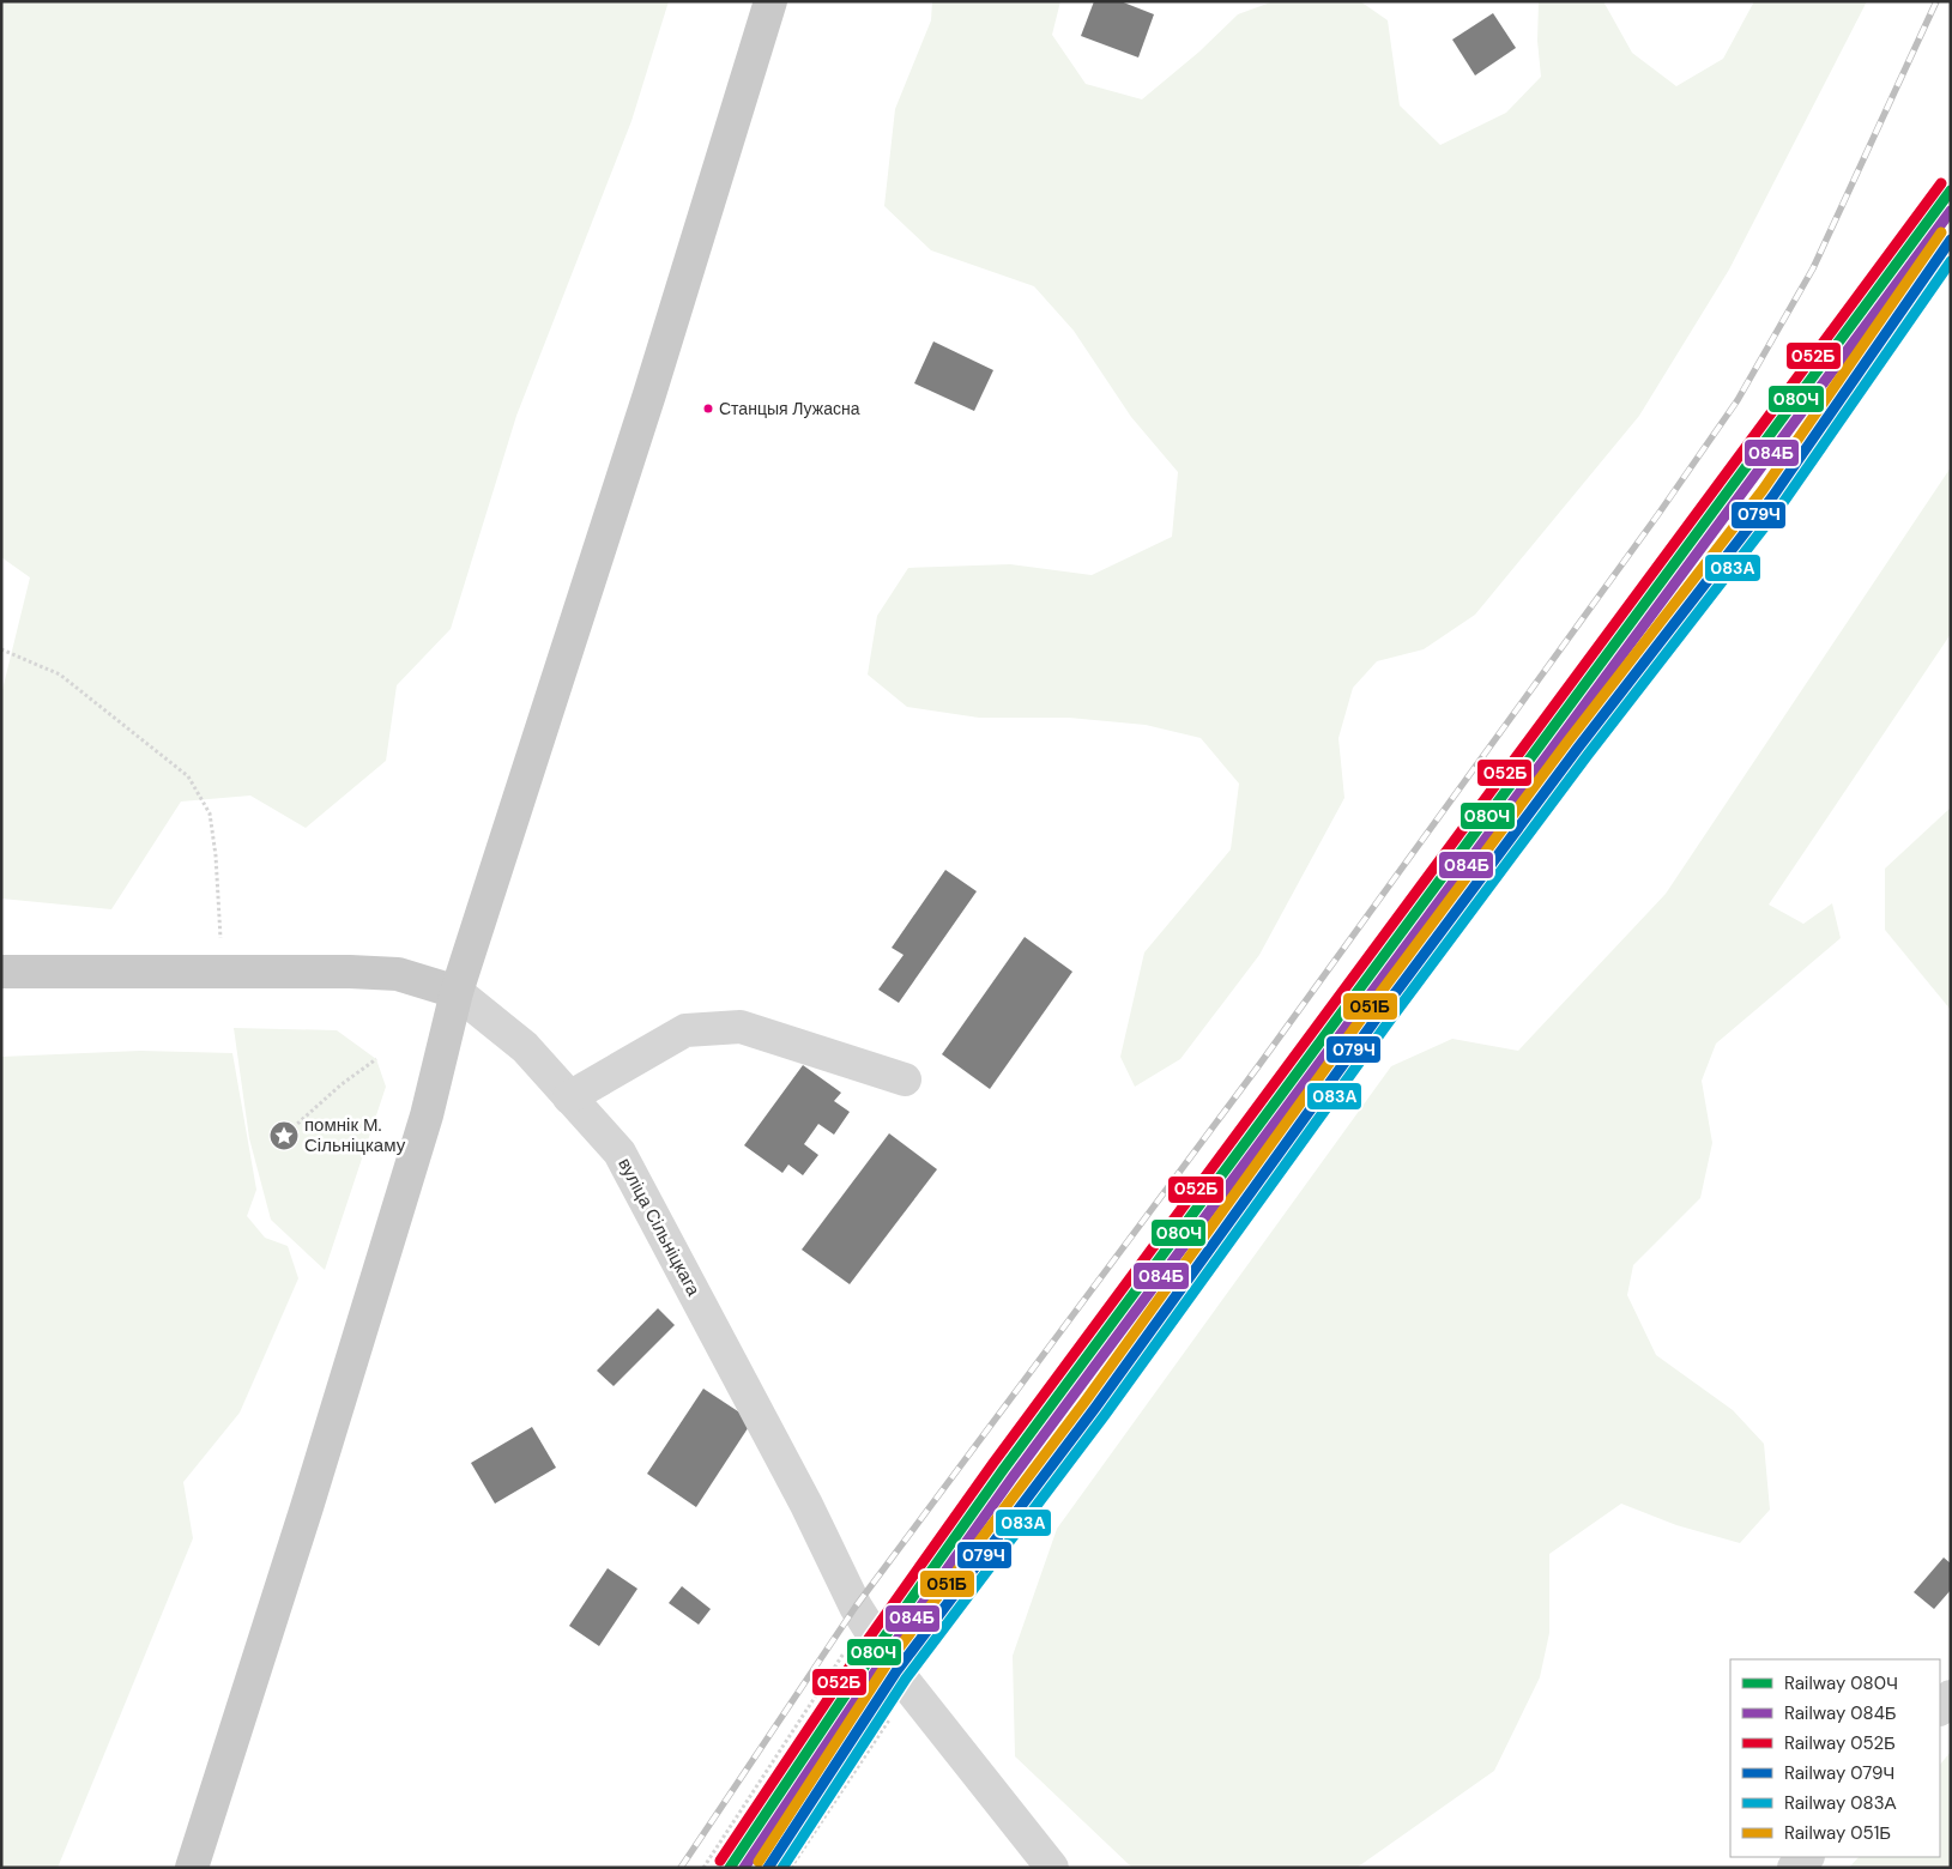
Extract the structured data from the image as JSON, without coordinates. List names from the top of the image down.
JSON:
{
  "streets": {
    "street": ["вуліца Сільніцкага"]
  },
  "places": {
    "other": ["Станцыя Лужасна"],
    "place": ["помнік М. Сільніцкаму"]
  },
  "lines": [
    "rail line 052Б",
    "rail line 080Ч",
    "rail line 084Б",
    "rail line 051Б",
    "rail line 079Ч",
    "rail line 083А"
  ],
  "legend": [
    "Railway 080Ч",
    "Railway 084Б",
    "Railway 052Б",
    "Railway 079Ч",
    "Railway 083А",
    "Railway 051Б"
  ]
}
